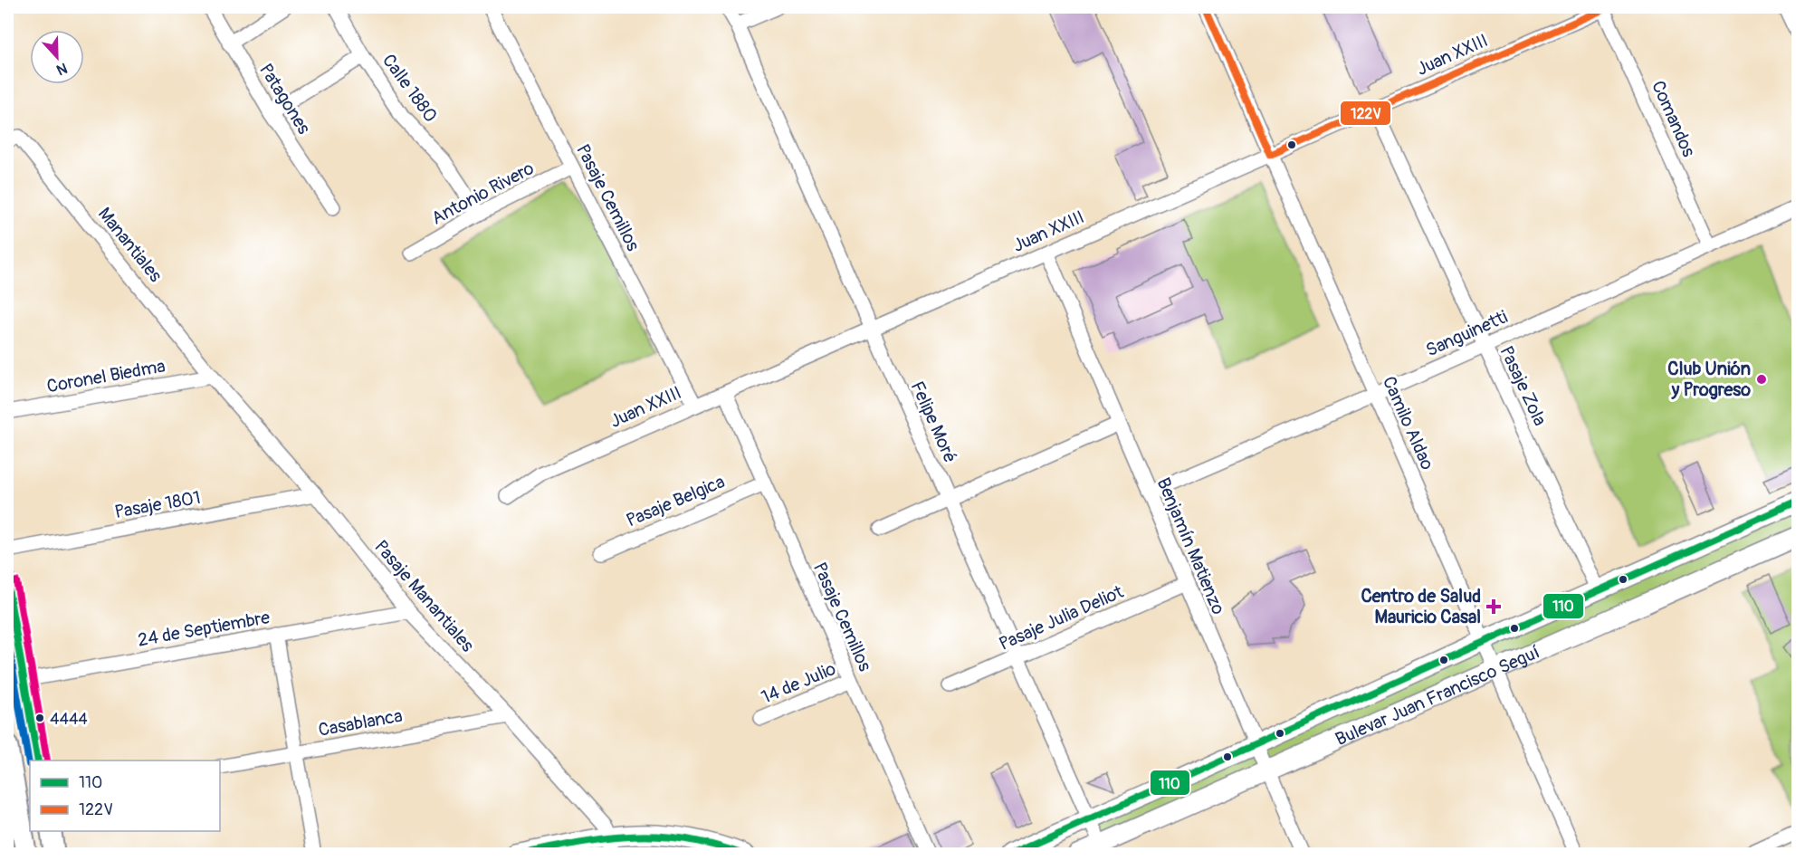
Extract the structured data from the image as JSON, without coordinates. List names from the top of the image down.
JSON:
{
  "streets": {
    "main road": ["Bulevar Juan Francisco Seguí"],
    "street": [
      "Juan XXIII",
      "Calle 1880",
      "Patagones",
      "Comandos",
      "Antonio Rivero",
      "Pasaje Cemillos",
      "Manantiales",
      "Sanguinetti",
      "Coronel Biedma",
      "Pasaje Zola",
      "Felipe Moré",
      "Camilo Aldao",
      "Pasaje Belgica",
      "Pasaje 1801",
      "Benjamín Matienzo",
      "Pasaje Manantiales",
      "Pasaje Julia Deliot",
      "24 de Septiembre",
      "14 de Julio",
      "Casablanca"
    ]
  },
  "crossings": [
    ["Juan XXIII", "Comandos"],
    ["Juan XXIII", "Pasaje Cemillos"],
    ["Juan XXIII", "Pasaje Zola"],
    ["Juan XXIII", "Felipe Moré"],
    ["Juan XXIII", "Camilo Aldao"],
    ["Juan XXIII", "Benjamín Matienzo"],
    ["Calle 1880", "Antonio Rivero"],
    ["Comandos", "Sanguinetti"],
    ["Antonio Rivero", "Pasaje Cemillos"],
    ["Pasaje Cemillos", "Pasaje Belgica"],
    ["Pasaje Cemillos", "14 de Julio"],
    ["Manantiales", "Coronel Biedma"],
    ["Manantiales", "Pasaje Manantiales"],
    ["Sanguinetti", "Pasaje Zola"],
    ["Sanguinetti", "Camilo Aldao"],
    ["Sanguinetti", "Benjamín Matienzo"],
    ["Coronel Biedma", "Pasaje Manantiales"],
    ["Pasaje Zola", "Bulevar Juan Francisco Seguí"],
    ["Felipe Moré", "Pasaje Julia Deliot"],
    ["Felipe Moré", "Bulevar Juan Francisco Seguí"],
    ["Camilo Aldao", "Bulevar Juan Francisco Seguí"],
    ["Pasaje 1801", "Pasaje Manantiales"],
    ["Benjamín Matienzo", "Pasaje Julia Deliot"],
    ["Benjamín Matienzo", "Bulevar Juan Francisco Seguí"],
    ["Pasaje Manantiales", "24 de Septiembre"],
    ["Pasaje Manantiales", "Casablanca"]
  ],
  "places": {
    "other": ["Club Unión y Progreso", "4444"],
    "health": ["Centro de Salud Mauricio Casal"]
  },
  "lines": ["transit line 122V", "transit line 110"],
  "legend": ["110", "122V"],
  "north": "bottom"
}
